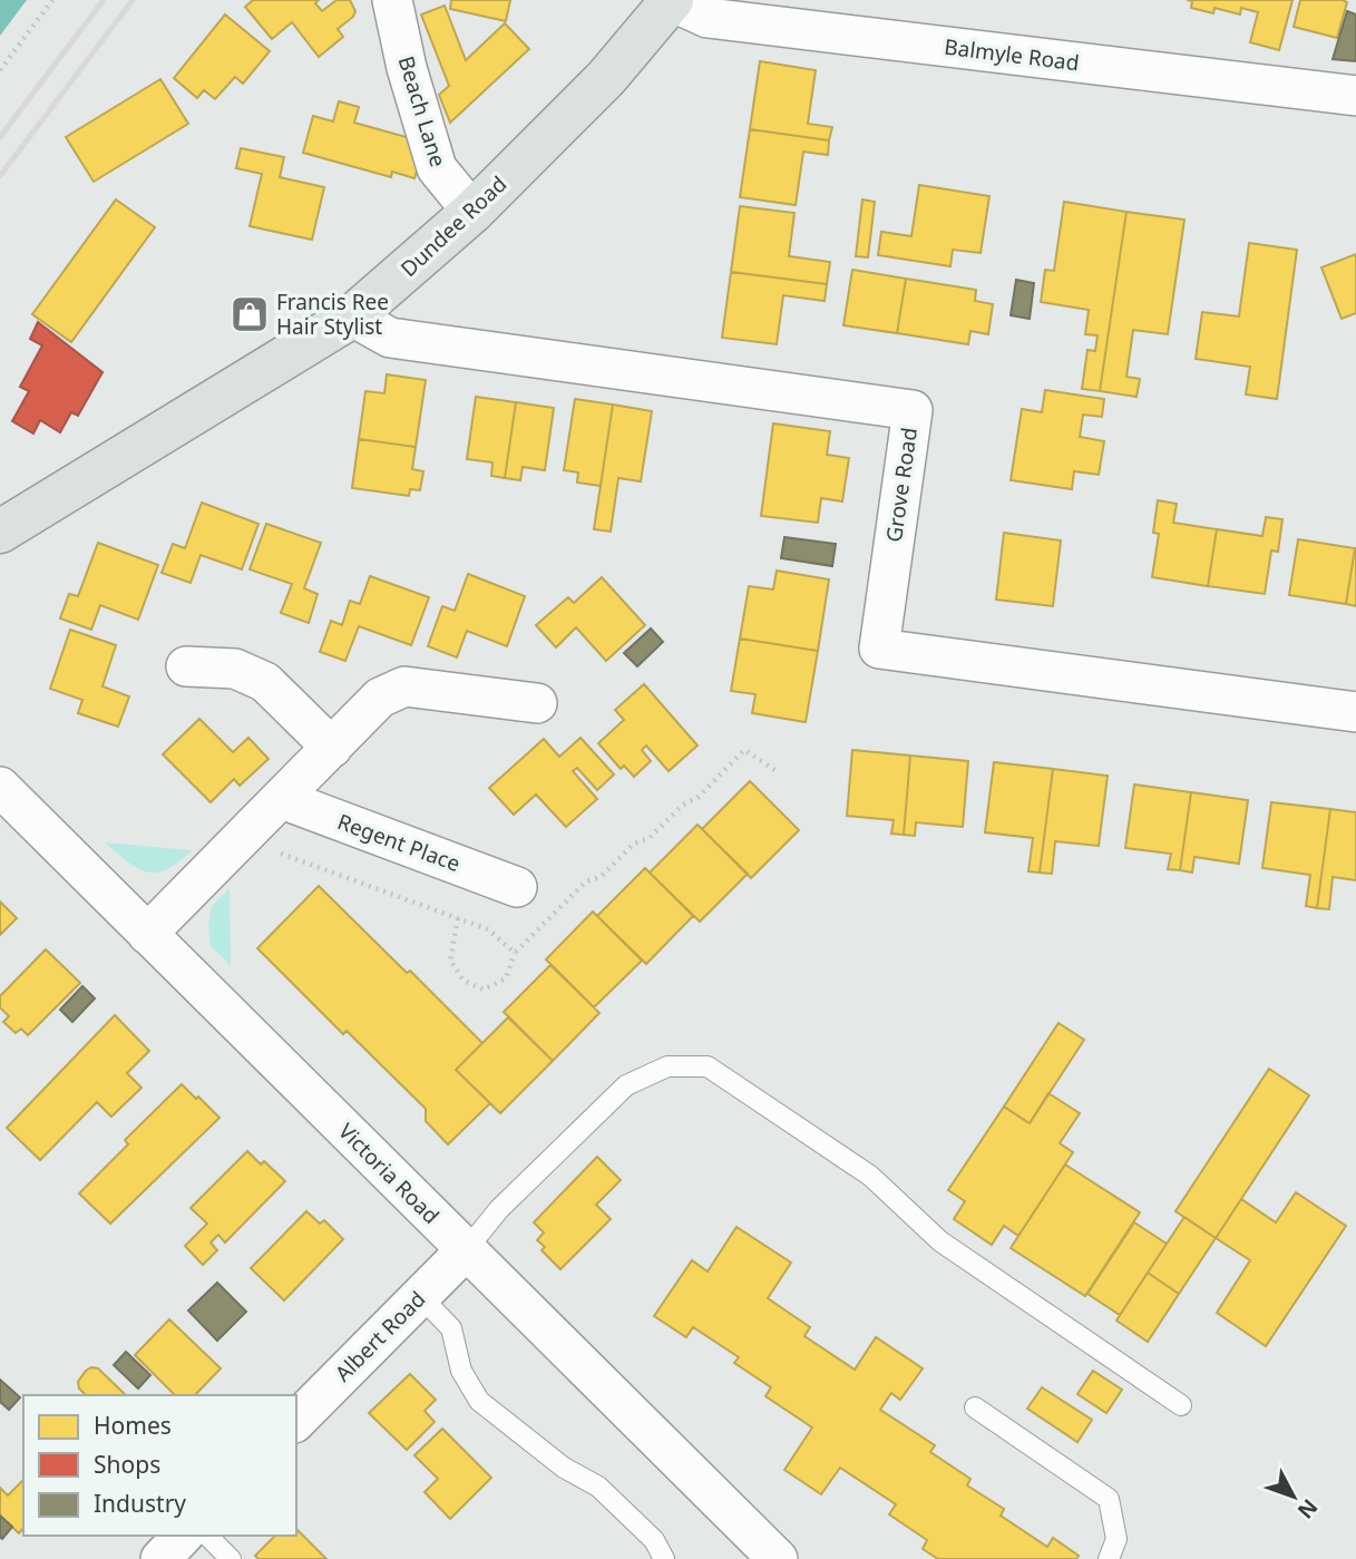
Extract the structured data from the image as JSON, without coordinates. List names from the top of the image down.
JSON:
{
  "streets": {
    "main road": ["Dundee Road"],
    "street": [
      "Balmyle Road",
      "Beach Lane",
      "Grove Road",
      "Regent Place",
      "Victoria Road",
      "Albert Road"
    ]
  },
  "crossings": [
    ["Balmyle Road", "Dundee Road"],
    ["Beach Lane", "Dundee Road"],
    ["Dundee Road", "Grove Road"],
    ["Victoria Road", "Albert Road"]
  ],
  "places": {
    "shop": ["Francis Ree Hair Stylist"]
  },
  "legend": ["Homes", "Shops", "Industry"],
  "north": "bottom right"
}
